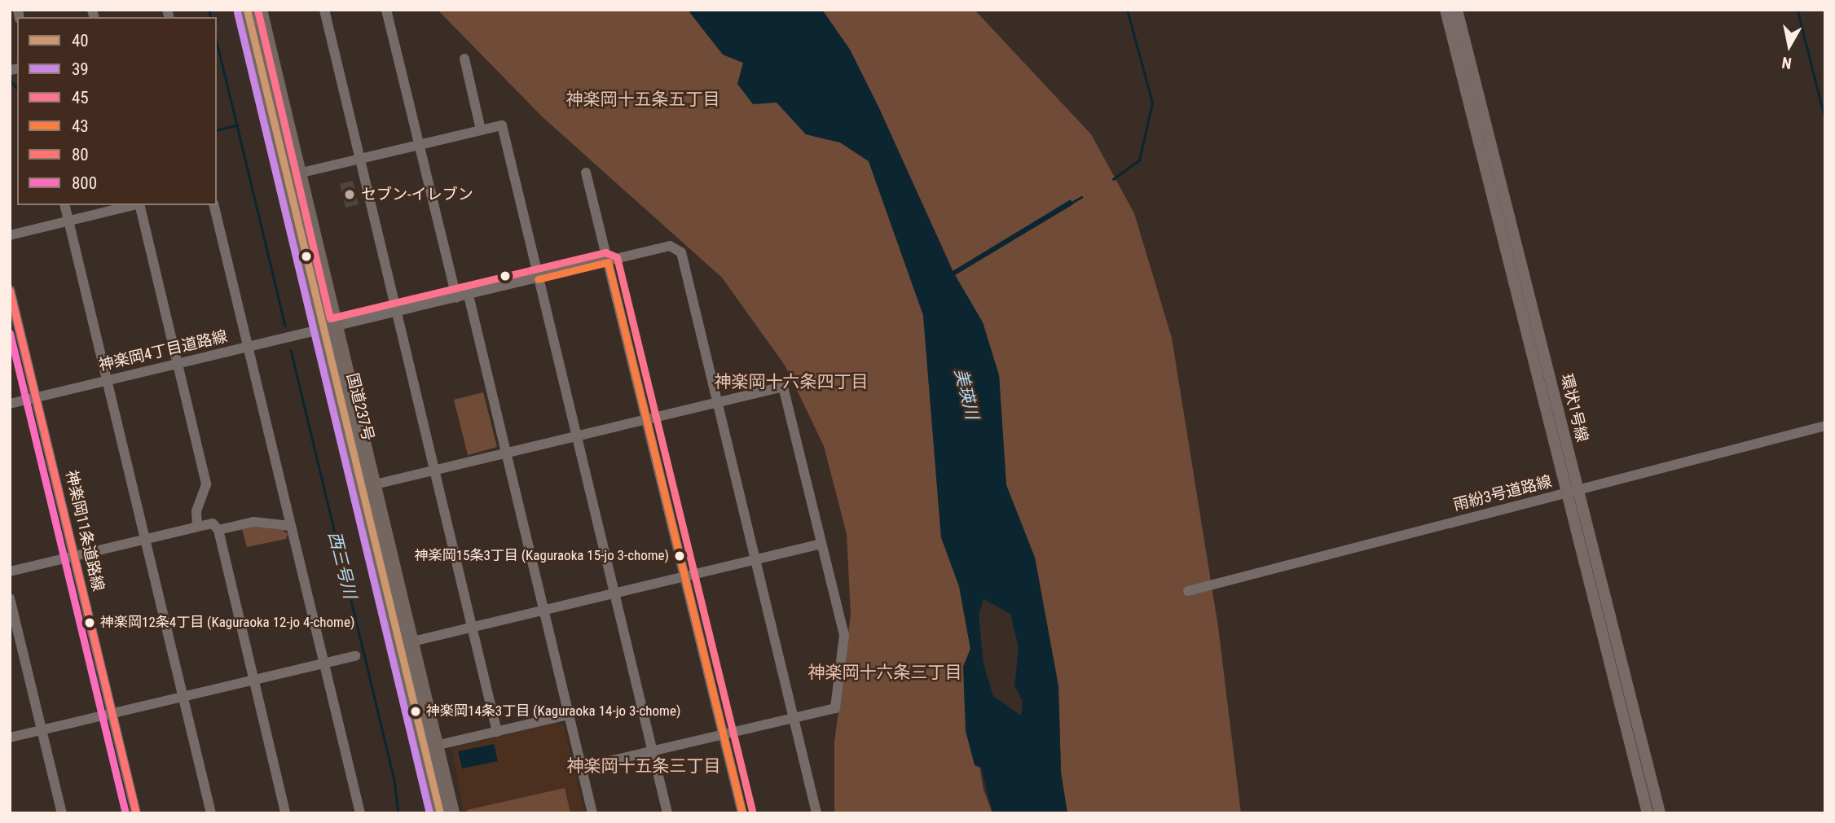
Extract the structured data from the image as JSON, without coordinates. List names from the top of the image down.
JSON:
{
  "streets": {
    "highway": ["国道237号"],
    "main road": ["環状1号線"],
    "street": ["神楽岡4丁目道路線", "雨紛3号道路線", "神楽岡11条道路線"]
  },
  "crossings": [
    ["神楽岡4丁目道路線", "国道237号"],
    ["神楽岡4丁目道路線", "神楽岡11条道路線"],
    ["環状1号線", "雨紛3号道路線"]
  ],
  "districts": [
    "神楽岡十五条五丁目",
    "神楽岡十六条四丁目",
    "神楽岡十六条三丁目",
    "神楽岡十五条三丁目"
  ],
  "water": ["美瑛川", "西三号川"],
  "places": [
    "セブン-イレブン",
    "神楽岡15条3丁目 (Kaguraoka 15-jo 3-chome)",
    "神楽岡12条4丁目 (Kaguraoka 12-jo 4-chome)",
    "神楽岡14条3丁目 (Kaguraoka 14-jo 3-chome)"
  ],
  "lines": [
    "transit line 40",
    "transit line 45",
    "transit line 39",
    "transit line 43",
    "transit line 80",
    "transit line 800"
  ],
  "legend": [
    "40",
    "39",
    "45",
    "43",
    "80",
    "800"
  ],
  "north": "bottom"
}
